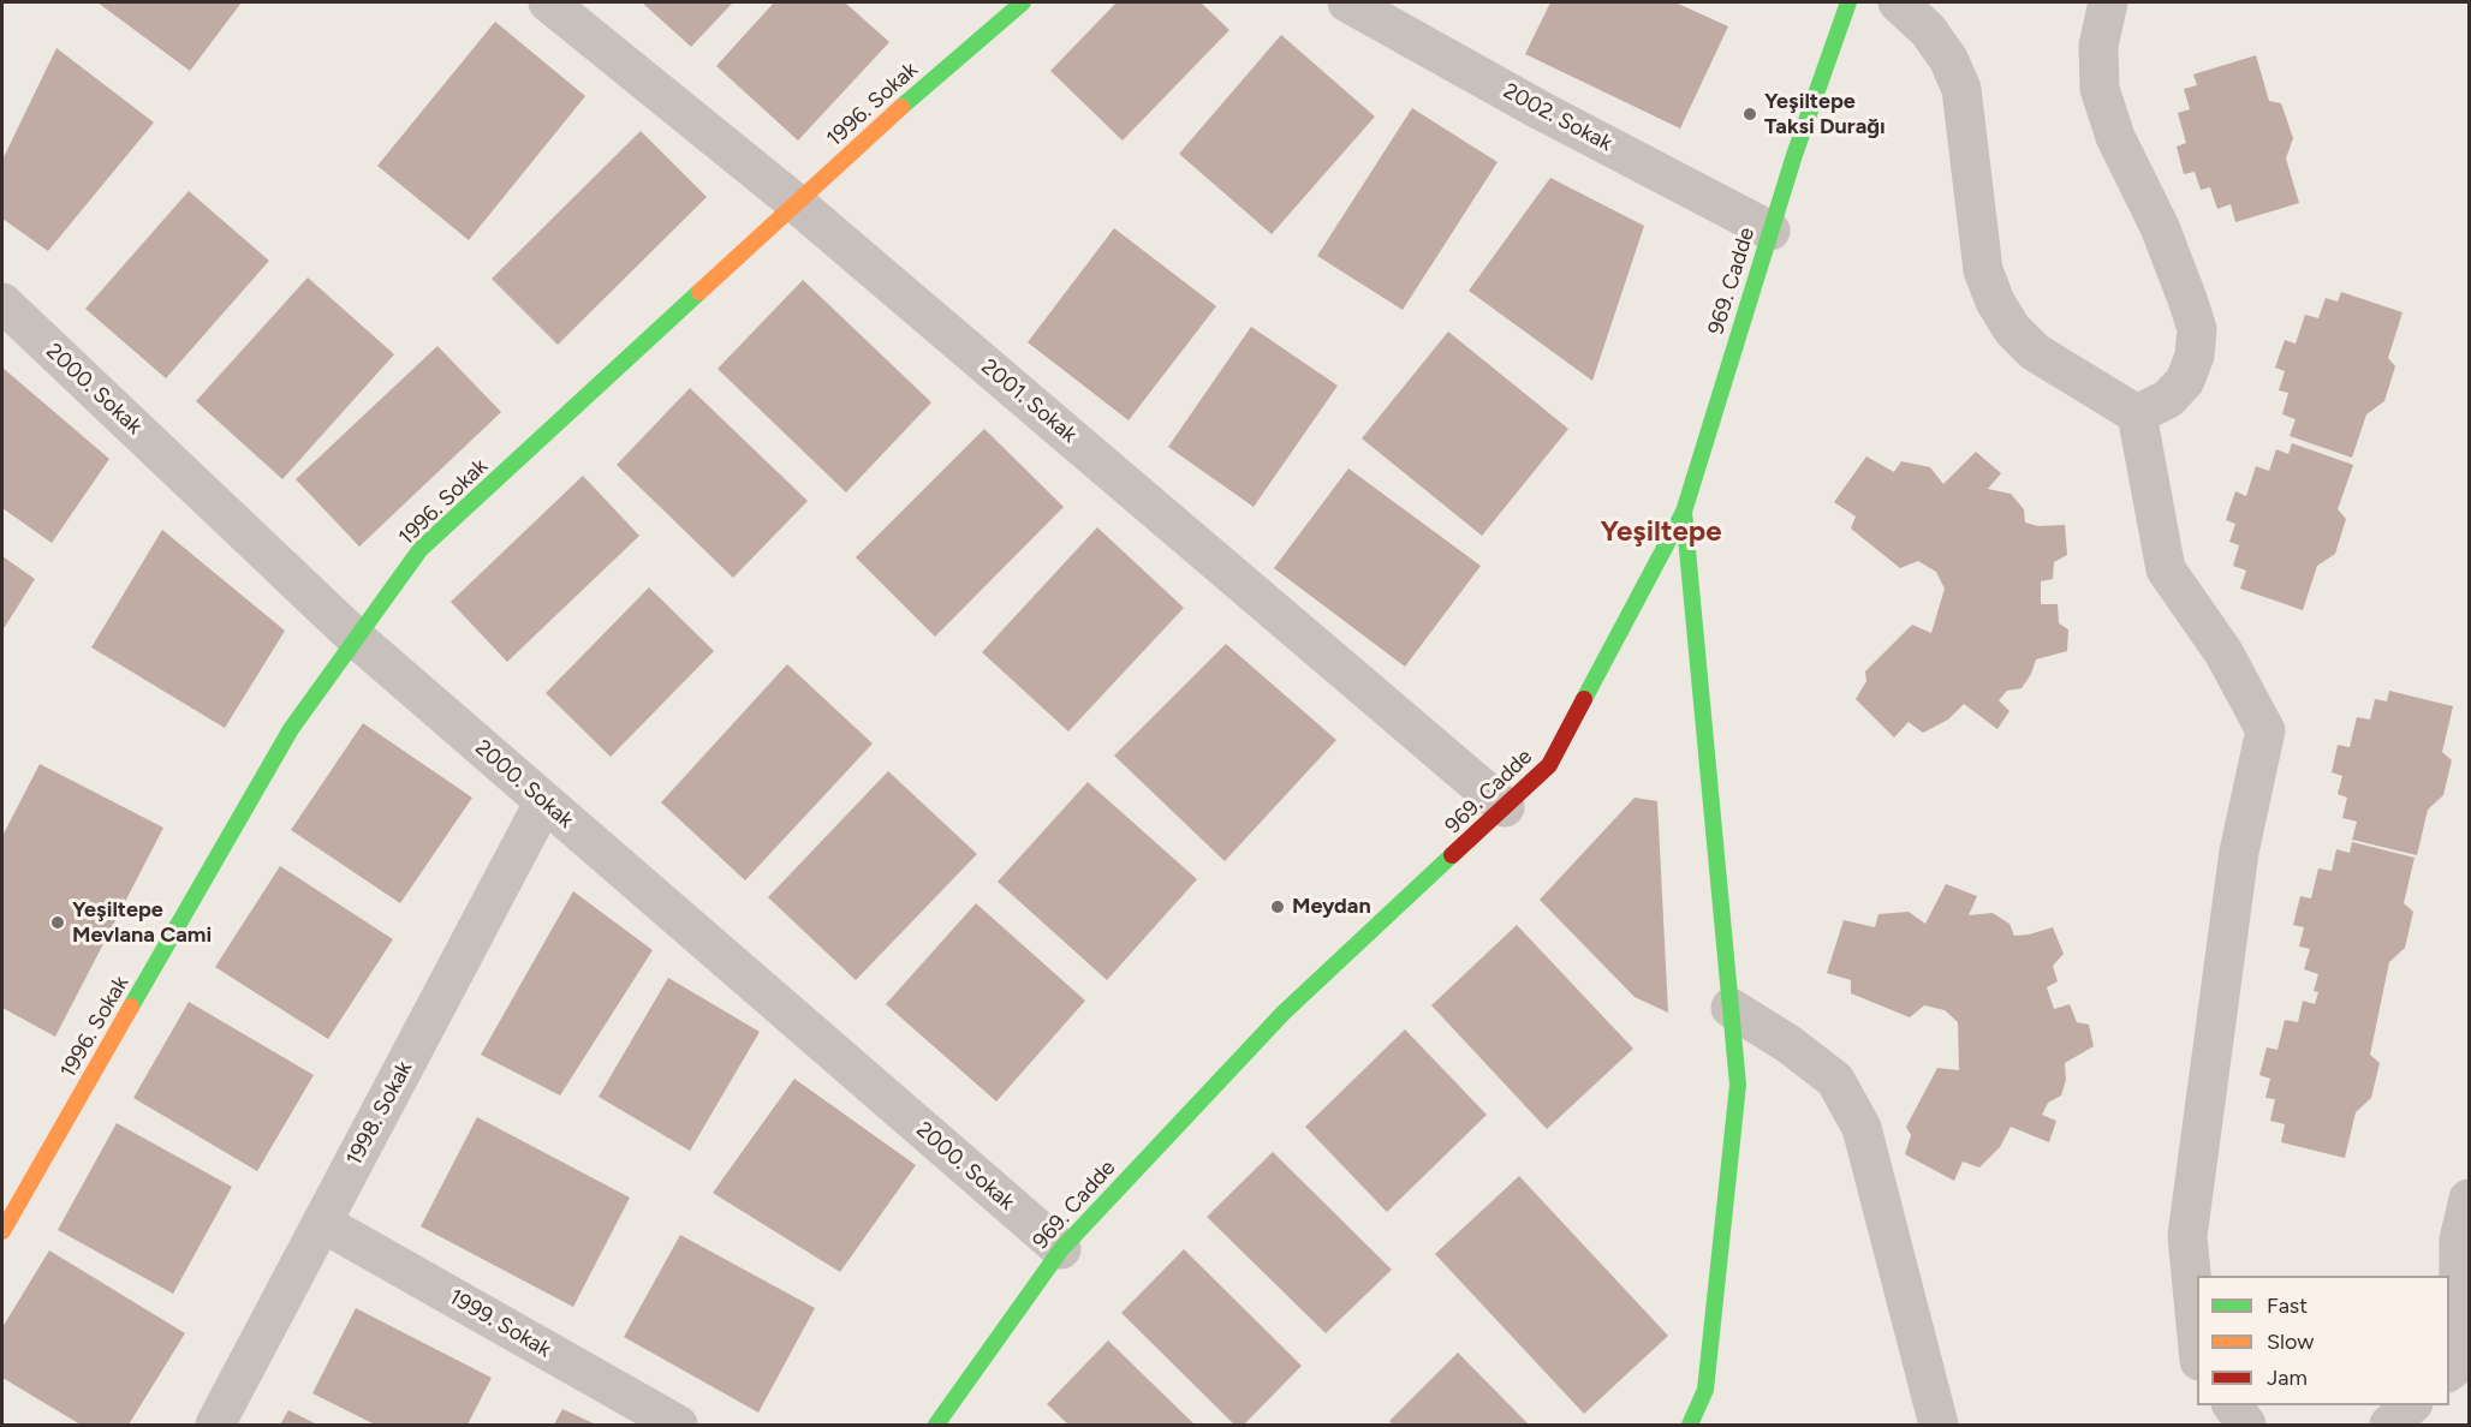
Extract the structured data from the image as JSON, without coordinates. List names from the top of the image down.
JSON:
{
  "streets": {
    "street": [
      "1996. Sokak",
      "2002. Sokak",
      "969. Cadde",
      "2000. Sokak",
      "2001. Sokak",
      "1998. Sokak",
      "1999. Sokak"
    ]
  },
  "crossings": [
    ["1996. Sokak", "2000. Sokak"],
    ["1996. Sokak", "2001. Sokak"],
    ["2002. Sokak", "969. Cadde"],
    ["969. Cadde", "2000. Sokak"],
    ["969. Cadde", "2001. Sokak"],
    ["2000. Sokak", "1998. Sokak"],
    ["1998. Sokak", "1999. Sokak"]
  ],
  "districts": ["Yeşiltepe"],
  "places": ["Yeşiltepe Taksi Durağı", "Meydan", "Yeşiltepe Mevlana Cami"],
  "legend": ["Fast", "Slow", "Jam"]
}
